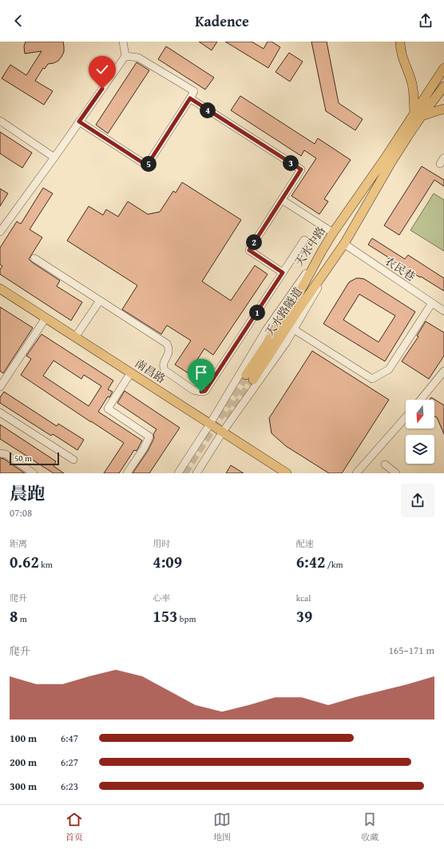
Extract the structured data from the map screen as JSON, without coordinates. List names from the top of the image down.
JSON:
{
  "streets": {
    "main road": ["天水中路", "天水路隧道", "南昌路"],
    "street": ["农民巷"]
  },
  "crossings": [
    ["天水中路", "农民巷"],
    ["天水中路", "天水路隧道"],
    ["天水中路", "南昌路"]
  ],
  "scale_bar": "50 m",
  "north": "bottom",
  "page": {
    "header": "Kadence",
    "pins": [
      "4",
      "3",
      "5",
      "2",
      "1"
    ],
    "scale": "50 m",
    "heading": ["晨跑", "07:08"],
    "stats": [
      ["距离", "0.62 km"],
      ["用时", "4:09"],
      ["配速", "6:42 /km"],
      ["爬升", "8 m"],
      ["心率", "153 bpm"],
      ["kcal", "39"]
    ],
    "chart": ["爬升", "165–171 m"],
    "list": [
      {
        "name": "100 m",
        "note": "6:47"
      },
      {
        "name": "200 m",
        "note": "6:27"
      },
      {
        "name": "300 m",
        "note": "6:23"
      }
    ],
    "tabs": ["首页", "地图", "收藏"]
  }
}
